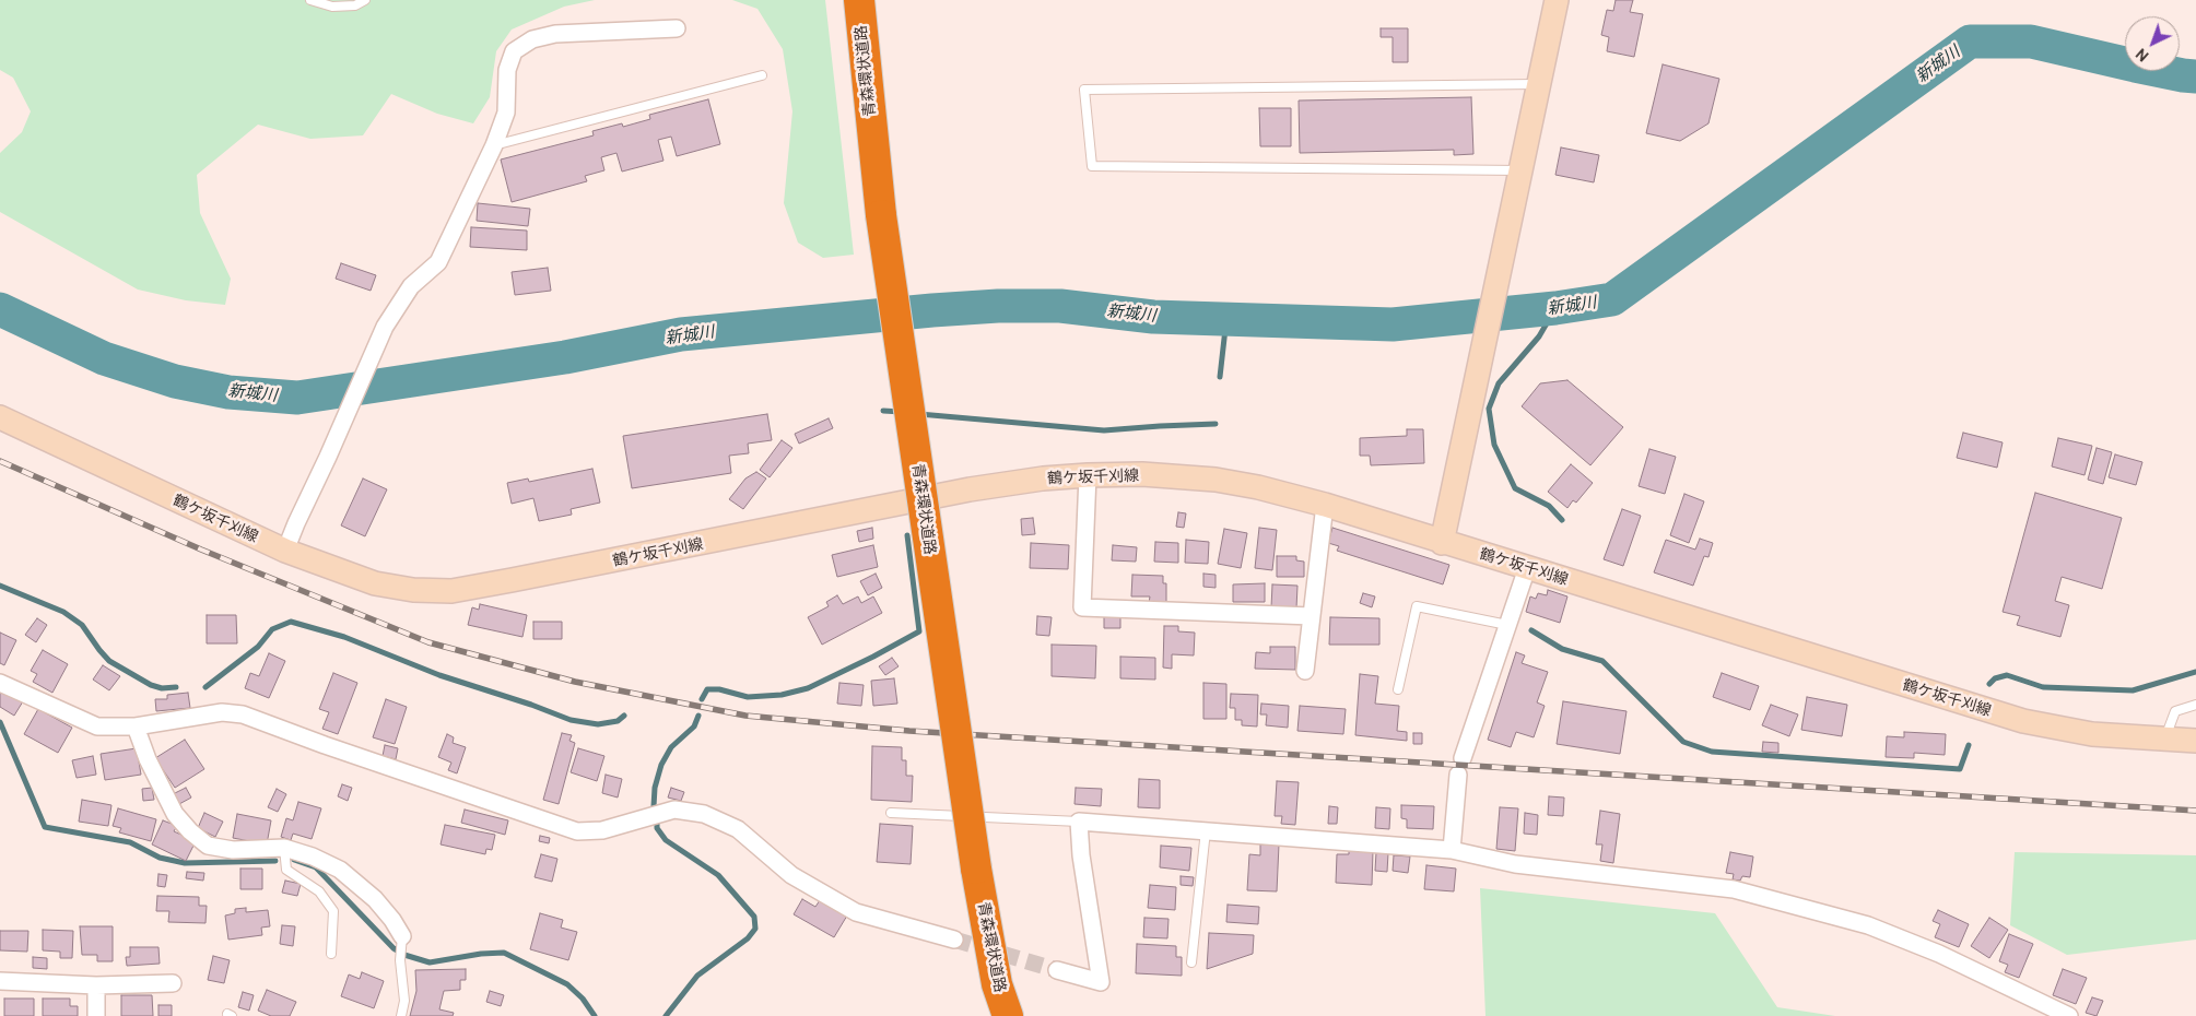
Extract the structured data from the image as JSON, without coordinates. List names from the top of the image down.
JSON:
{
  "streets": {
    "highway": ["青森環状道路"],
    "main road": ["鶴ケ坂千刈線"]
  },
  "water": ["新城川"],
  "north": "bottom left"
}
